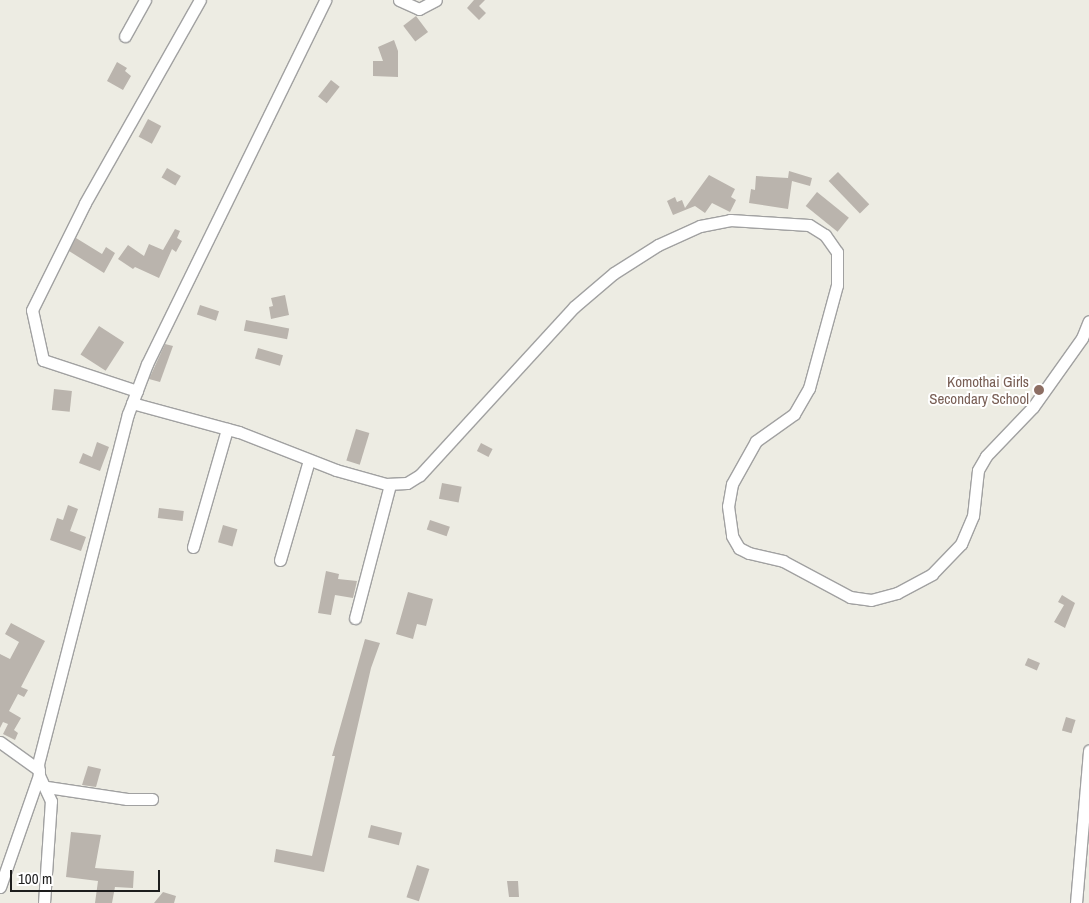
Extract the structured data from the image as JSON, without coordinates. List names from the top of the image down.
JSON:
{
  "places": ["Komothai Girls Secondary School"],
  "scale_bar": "100 m"
}
